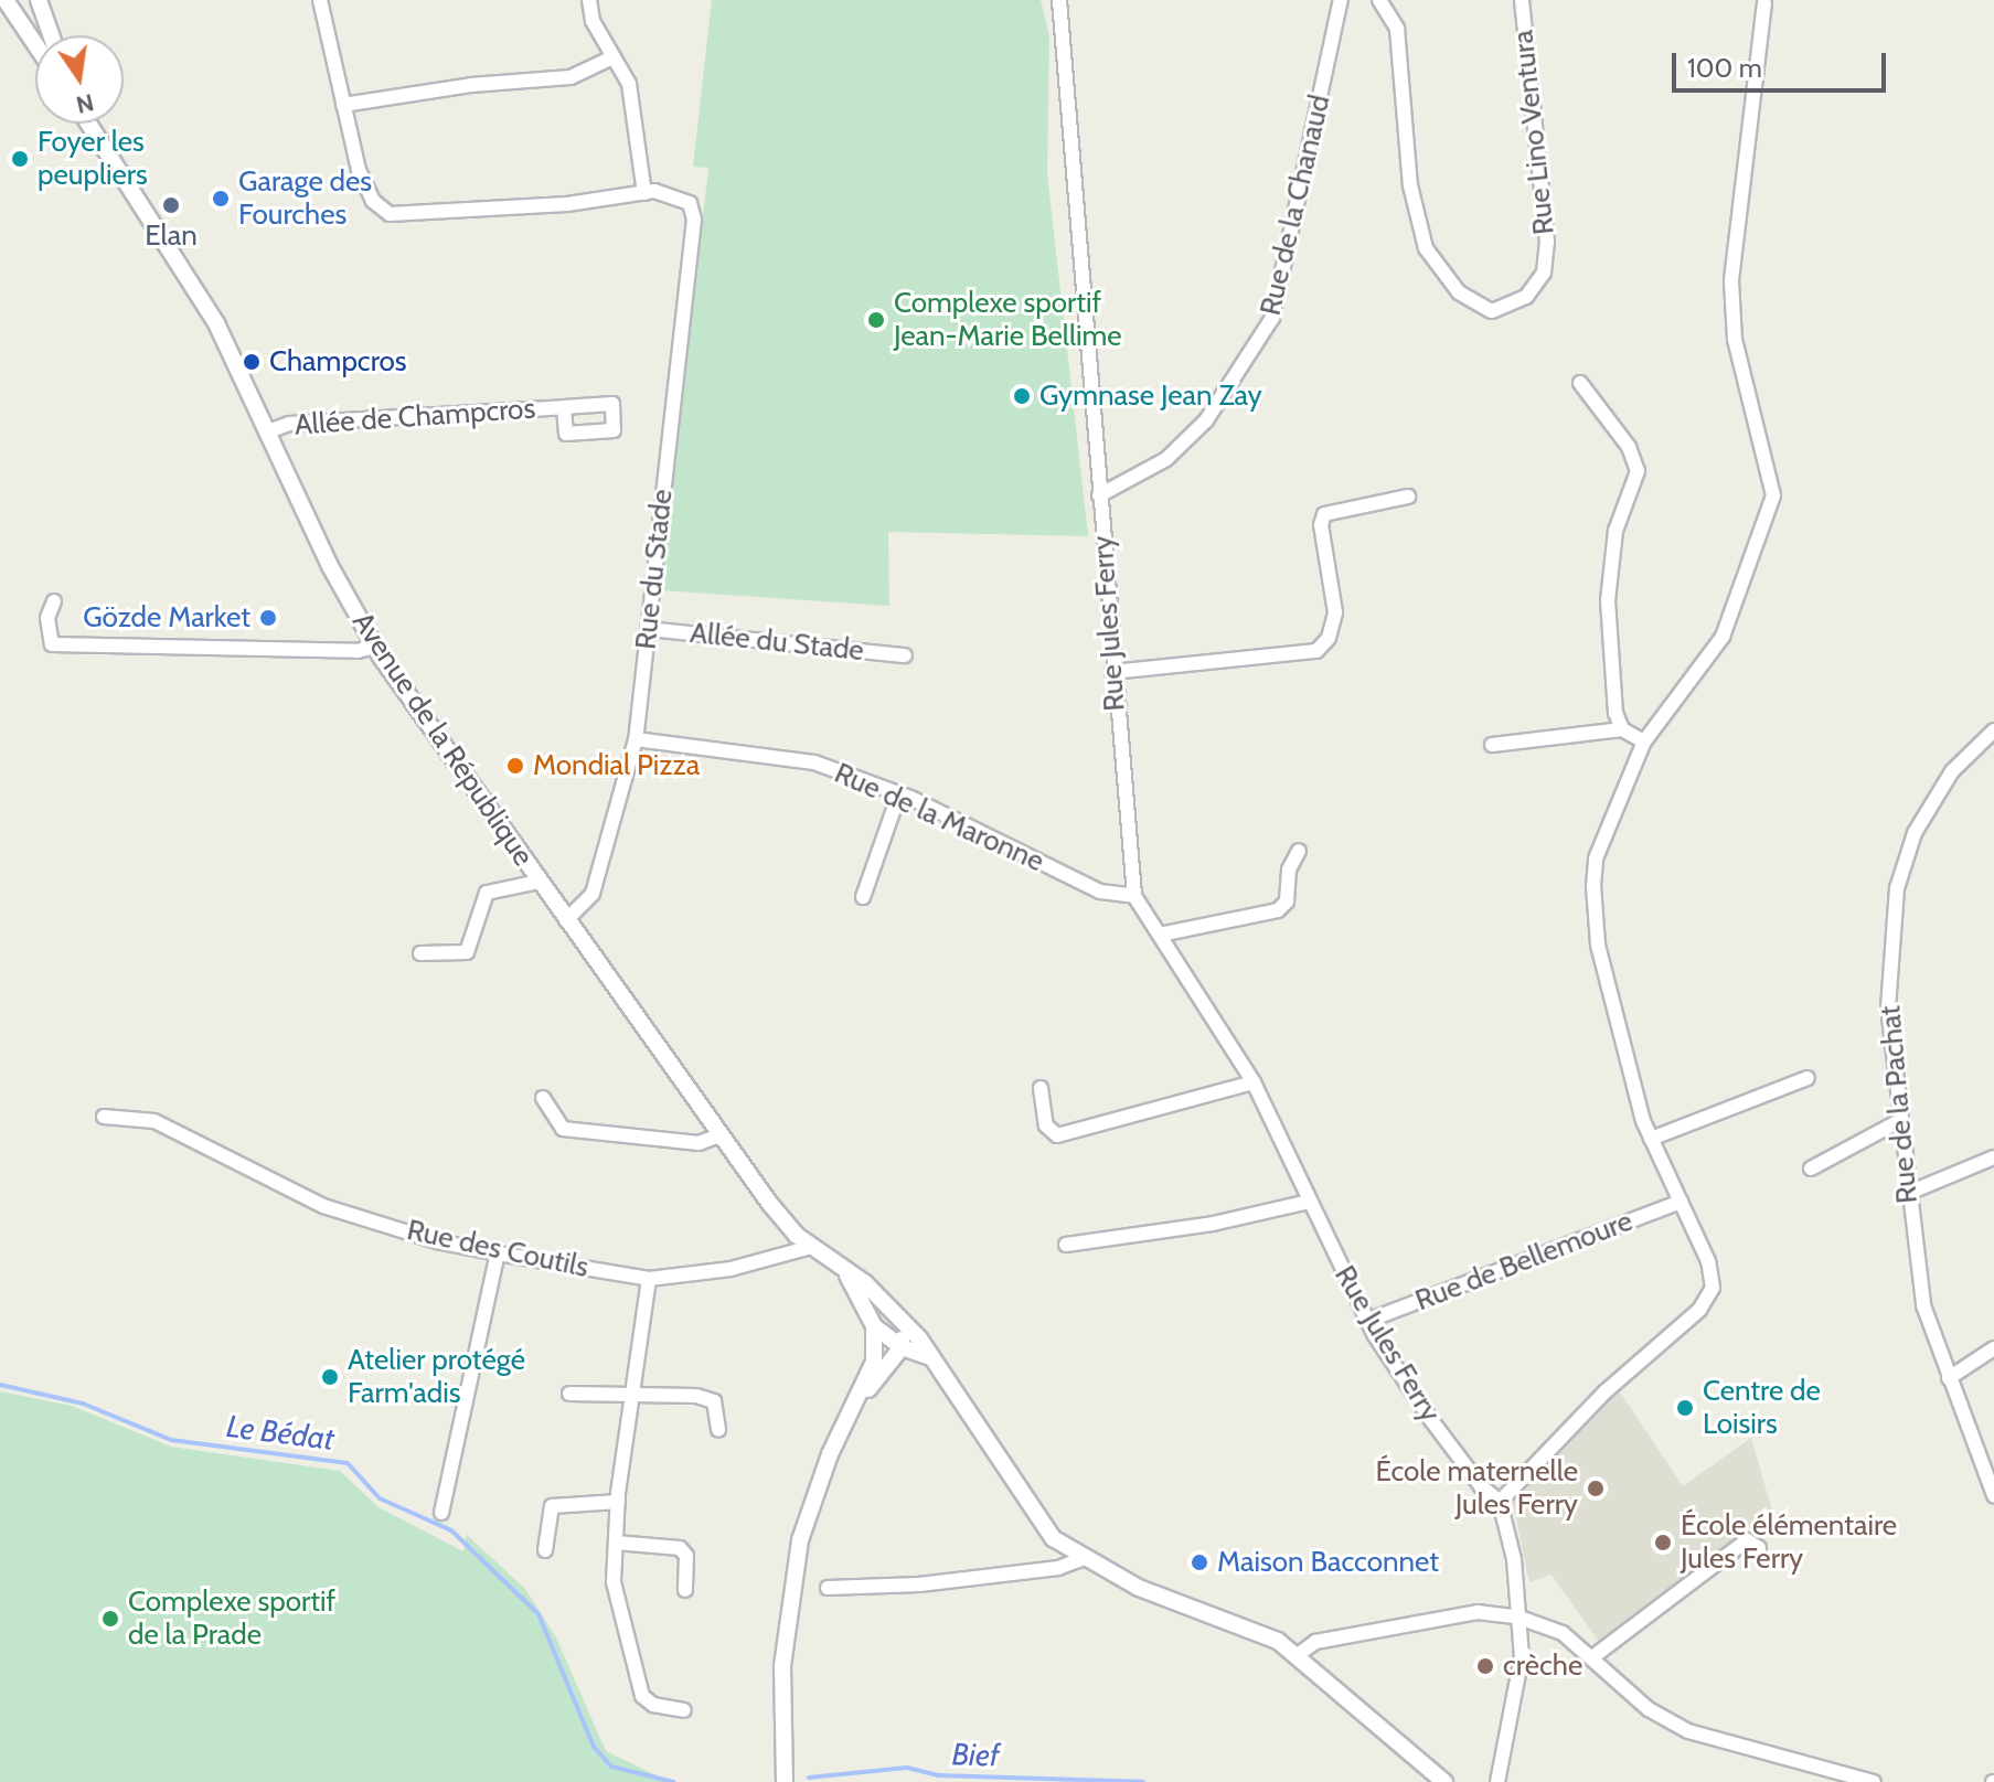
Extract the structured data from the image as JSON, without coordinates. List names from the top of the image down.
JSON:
{
  "streets": {
    "street": [
      "Rue Lino Ventura",
      "Rue de la Chanaud",
      "Allée de Champcros",
      "Rue du Stade",
      "Rue Jules Ferry",
      "Allée du Stade",
      "Avenue de la République",
      "Rue de la Maronne",
      "Rue de la Pachat",
      "Rue des Coutils",
      "Rue de Bellemoure"
    ]
  },
  "crossings": [
    ["Rue de la Chanaud", "Rue Jules Ferry"],
    ["Allée de Champcros", "Avenue de la République"],
    ["Rue du Stade", "Allée du Stade"],
    ["Rue du Stade", "Avenue de la République"],
    ["Rue du Stade", "Rue de la Maronne"],
    ["Rue Jules Ferry", "Rue de la Maronne"],
    ["Rue Jules Ferry", "Rue de Bellemoure"],
    ["Avenue de la République", "Rue des Coutils"]
  ],
  "water": ["Le Bédat", "Bief"],
  "places": [
    "Foyer les peupliers",
    "Garage des Fourches",
    "Elan",
    "Complexe sportif Jean-Marie Bellime",
    "Champcros",
    "Gymnase Jean Zay",
    "Gözde Market",
    "Mondial Pizza",
    "Atelier protégé Farm'adis",
    "Centre de Loisirs",
    "École maternelle Jules Ferry",
    "École élémentaire Jules Ferry",
    "Maison Bacconnet",
    "Complexe sportif de la Prade",
    "crèche"
  ],
  "scale_bar": "100 m",
  "north": "bottom"
}
